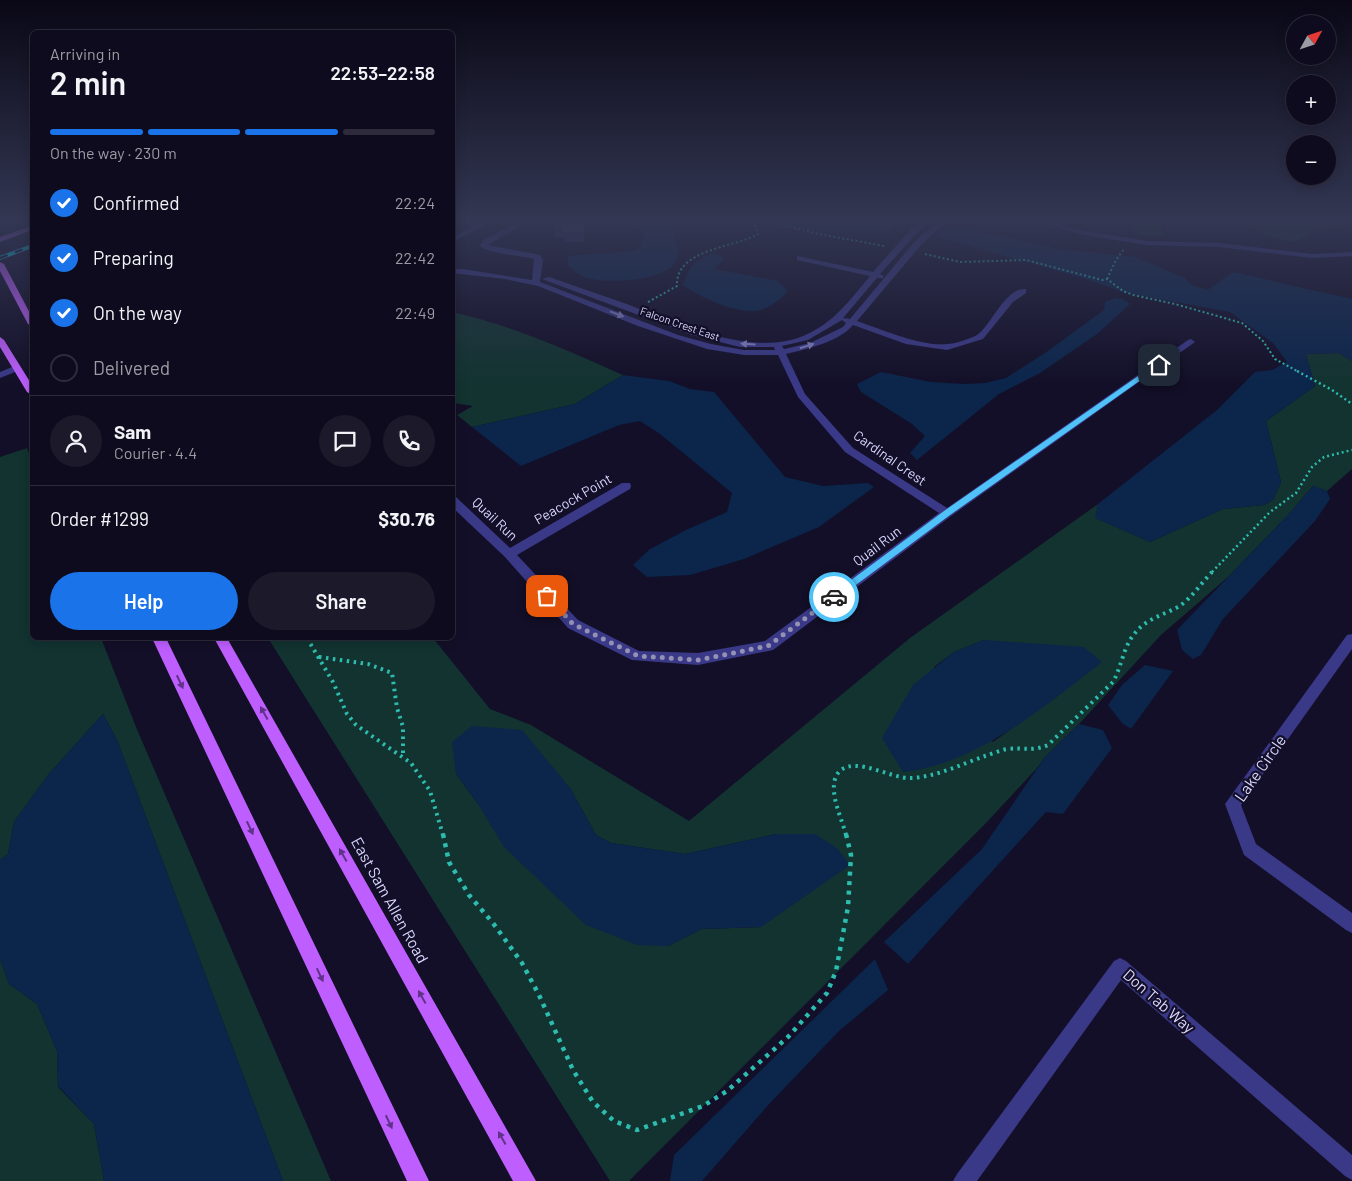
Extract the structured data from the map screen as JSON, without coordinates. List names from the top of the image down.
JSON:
{
  "streets": {
    "main road": ["East Sam Allen Road"],
    "street": [
      "Falcon Crest East",
      "Cardinal Crest",
      "Peacock Point",
      "Quail Run",
      "Lake Circle",
      "Don Tab Way"
    ]
  },
  "crossings": [
    ["Falcon Crest East", "Cardinal Crest"],
    ["Cardinal Crest", "Quail Run"],
    ["Peacock Point", "Quail Run"]
  ],
  "north": "top right",
  "page": {
    "map_buttons": ["+", "−"],
    "heading": ["2 min", "Arriving in", "22:53–22:58"],
    "panel": [
      "Sam",
      "Courier · 4.4",
      "Order #1299",
      "$30.76"
    ],
    "bar": "On the way · 230 m",
    "list": [
      ["Confirmed", "22:24"],
      ["Preparing", "22:42"],
      ["On the way", "22:49"],
      "Delivered"
    ],
    "buttons": ["Help", "Share"]
  }
}
